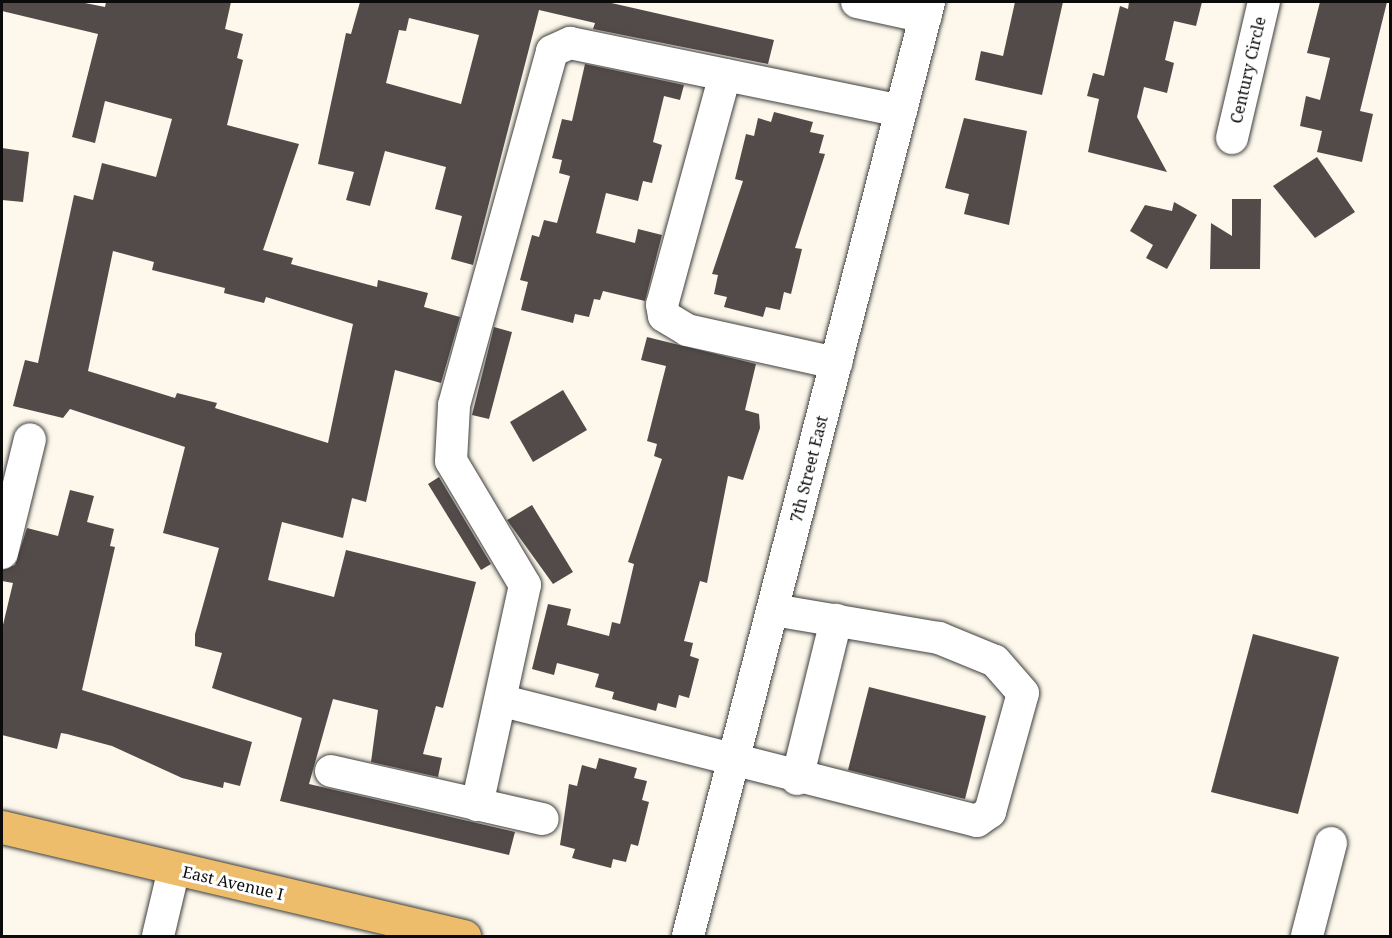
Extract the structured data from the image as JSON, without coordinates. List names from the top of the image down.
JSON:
{
  "streets": {
    "main road": ["East Avenue I"],
    "street": ["Century Circle", "7th Street East"]
  }
}
